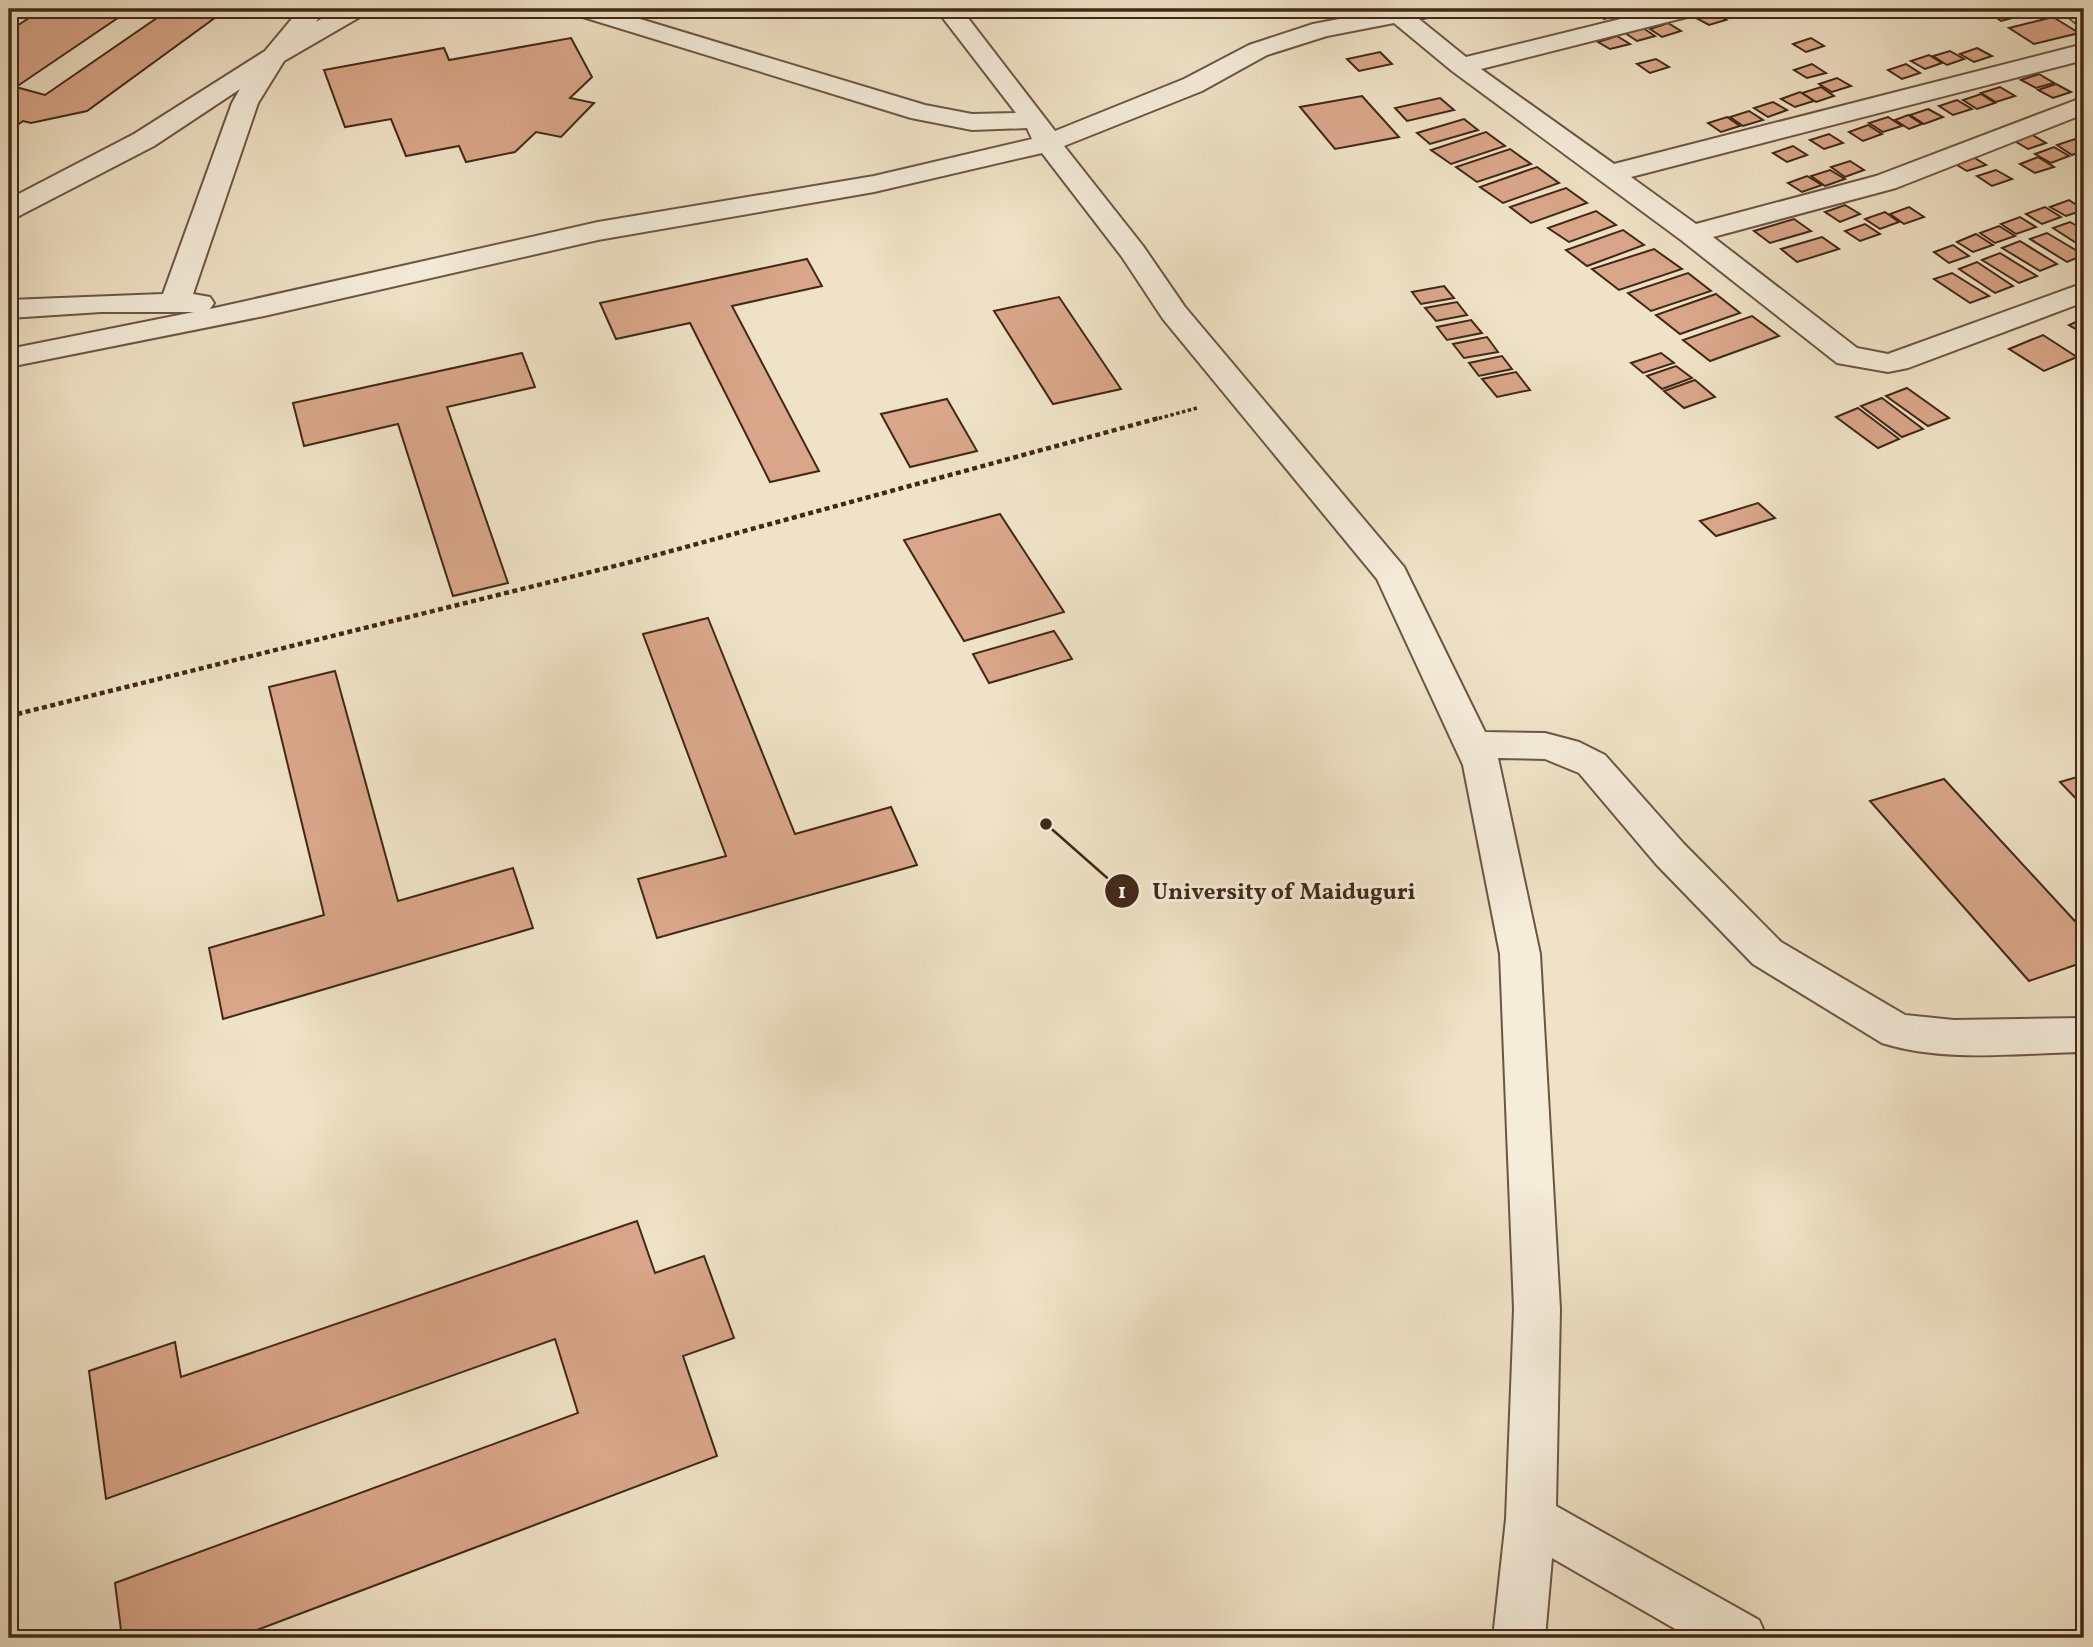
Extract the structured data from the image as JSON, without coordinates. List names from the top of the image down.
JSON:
{
  "places": ["University of Maiduguri"]
}
